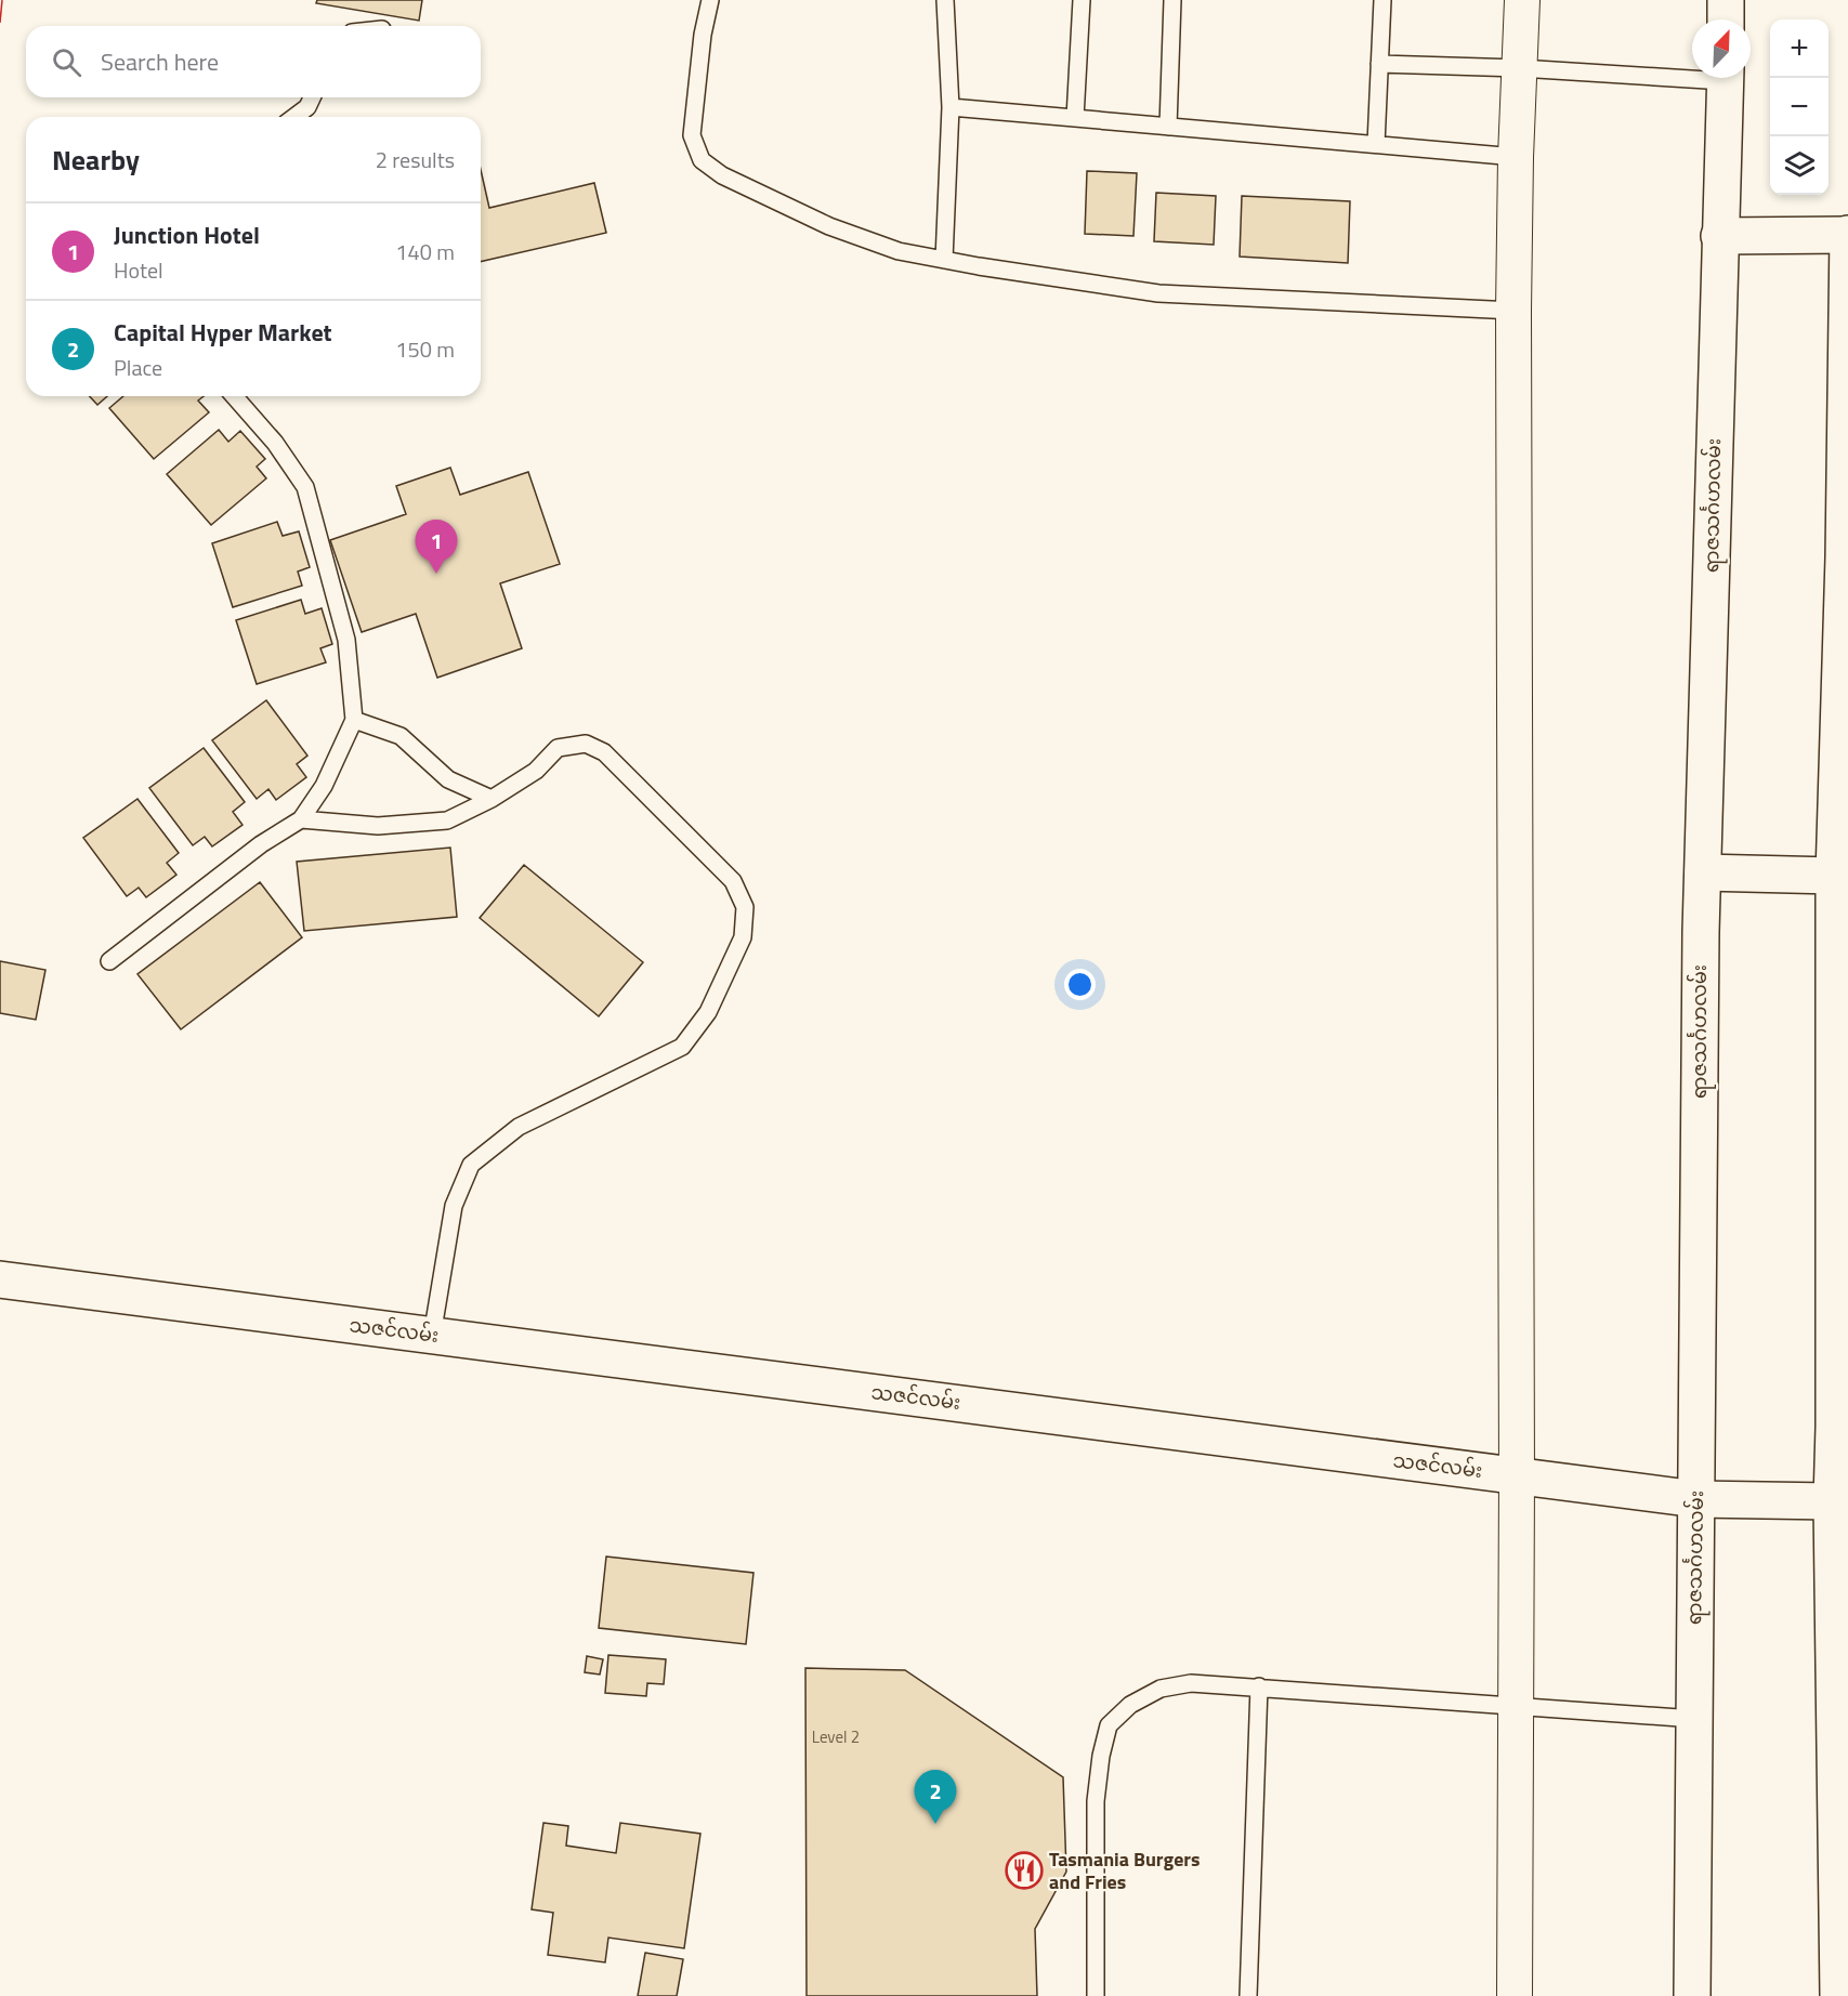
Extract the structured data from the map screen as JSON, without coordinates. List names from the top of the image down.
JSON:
{
  "streets": {
    "main road": ["ရာဇသင်္ဂဟလမ်း", "သဇင်လမ်း"]
  },
  "crossings": [
    ["ရာဇသင်္ဂဟလမ်း", "သဇင်လမ်း"]
  ],
  "places": {
    "restaurant": ["Tasmania Burgers and Fries"]
  },
  "house_numbers": ["Level 2"],
  "north": "top right",
  "page": {
    "map_buttons": ["+", "−"],
    "search": "Search here",
    "heading": ["Nearby", "2 results"],
    "list": [
      {
        "mark": "1",
        "name": "Junction Hotel",
        "note": "Hotel",
        "value": "140 m"
      },
      {
        "mark": "2",
        "name": "Capital Hyper Market",
        "note": "Place",
        "value": "150 m"
      }
    ],
    "pins": ["1", "2"]
  }
}
